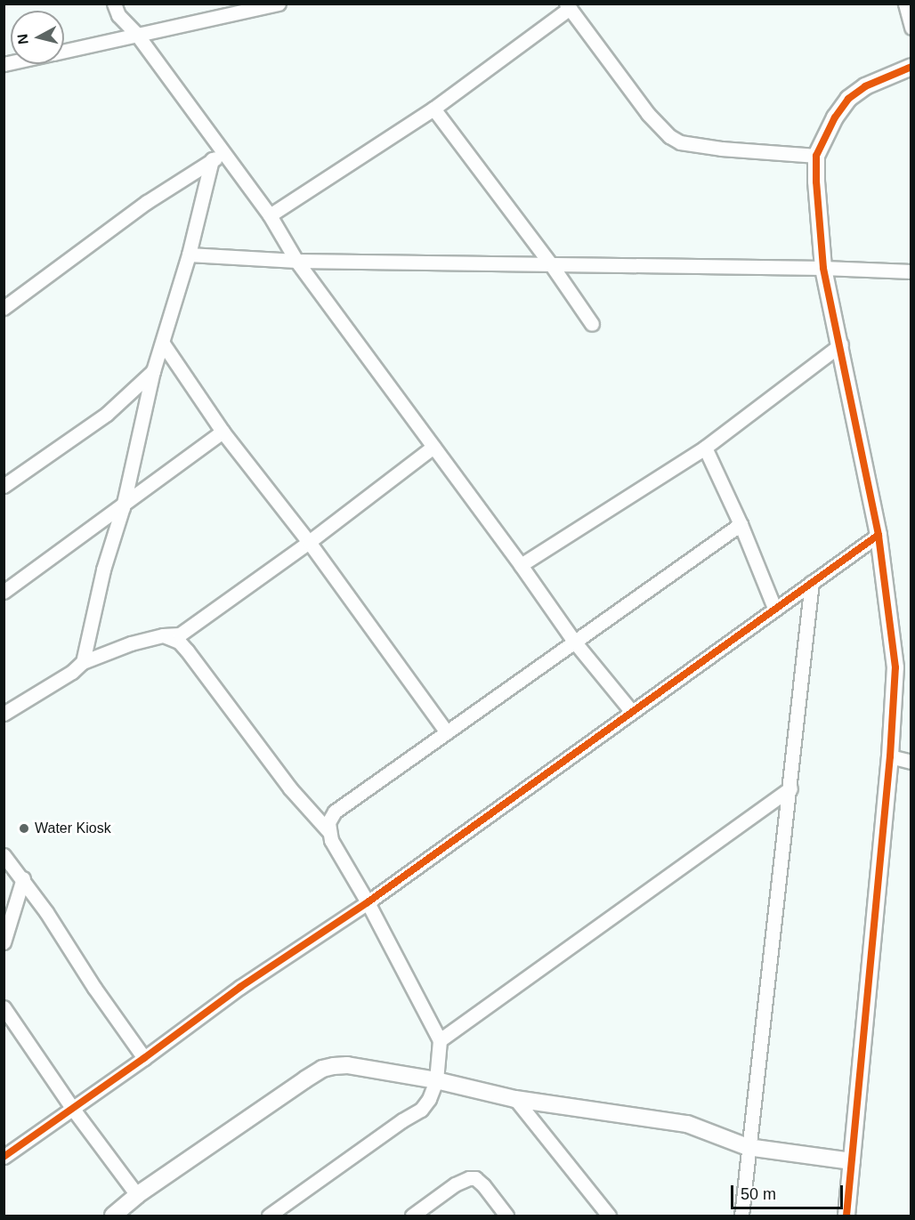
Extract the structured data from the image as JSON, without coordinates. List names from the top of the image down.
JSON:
{
  "places": ["Water Kiosk"],
  "scale_bar": "50 m",
  "north": "left"
}
